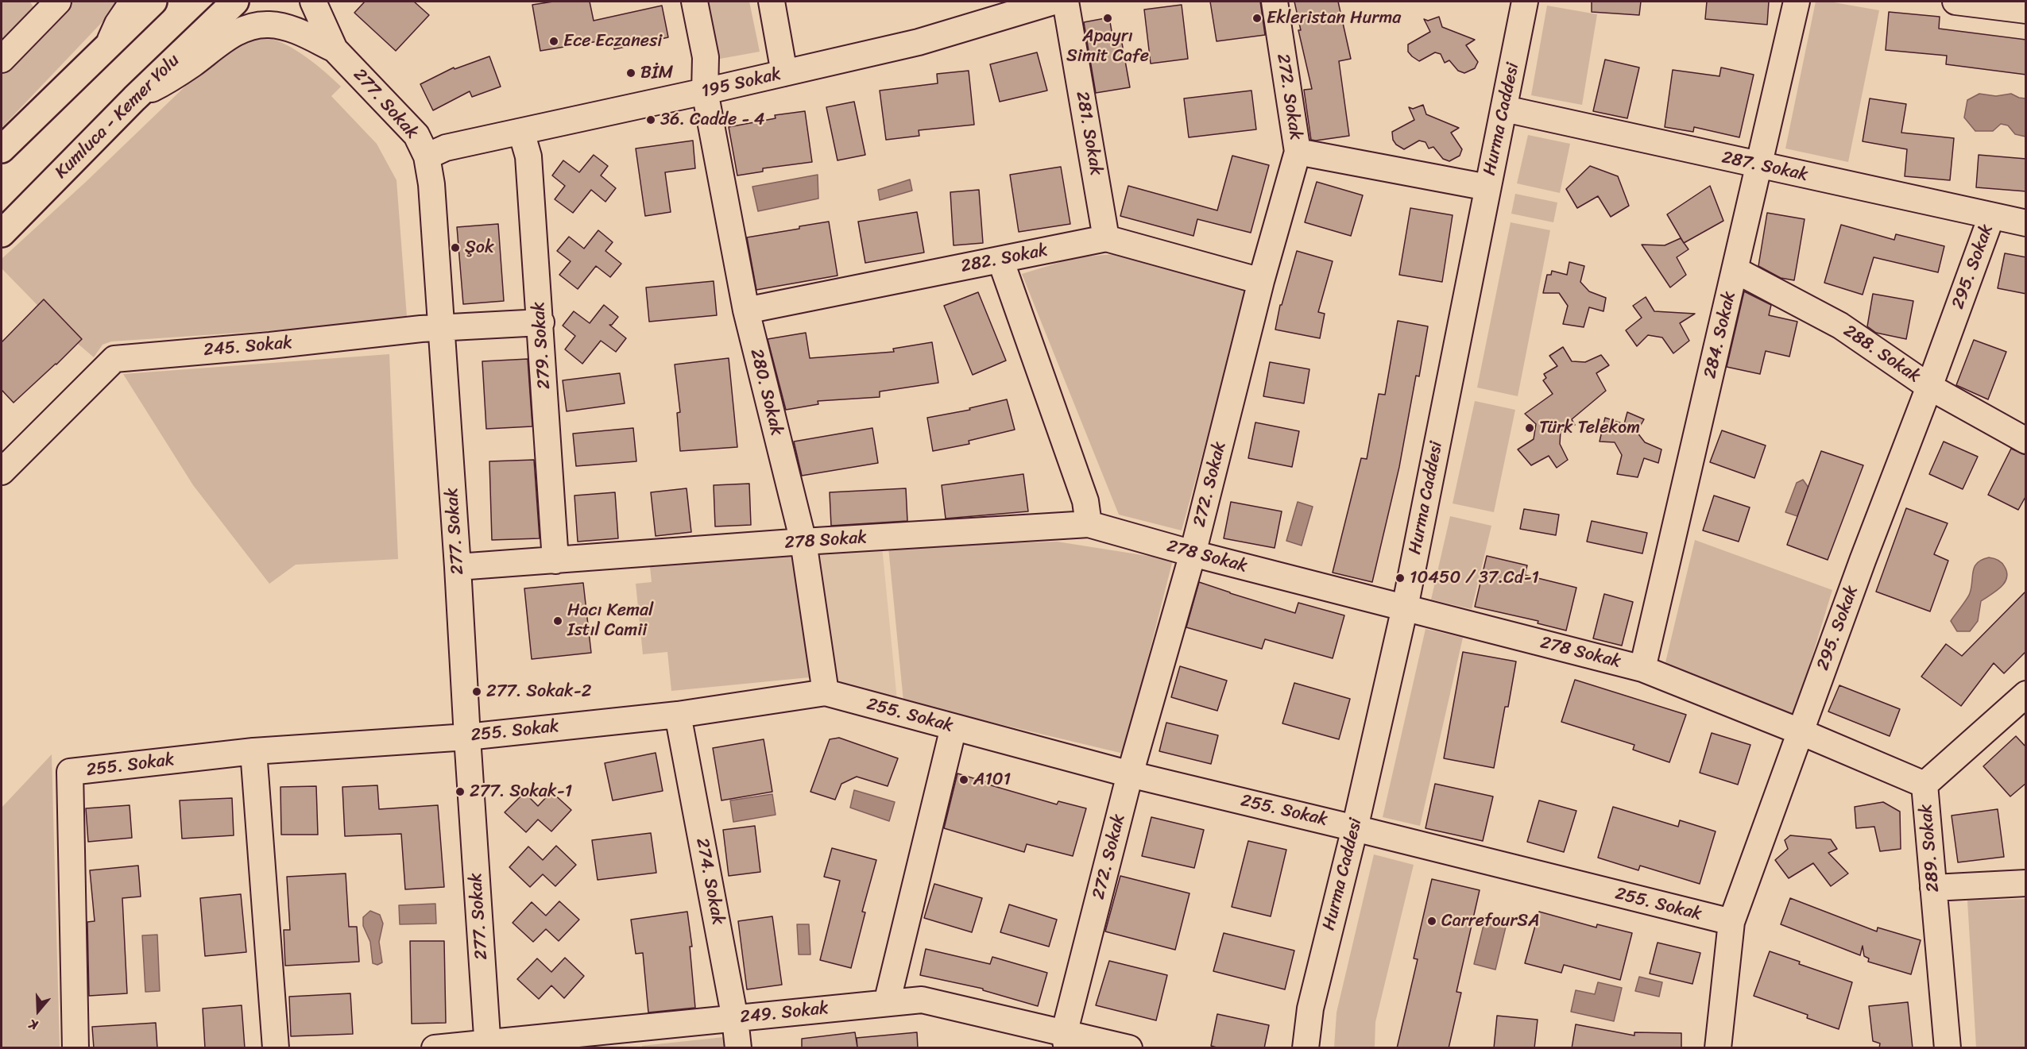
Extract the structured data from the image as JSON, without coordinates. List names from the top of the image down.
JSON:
{
  "streets": {
    "highway": ["Kumluca - Kemer Yolu"],
    "street": [
      "195 Sokak",
      "272. Sokak",
      "277. Sokak",
      "Hurma Caddesi",
      "281. Sokak",
      "287. Sokak",
      "282. Sokak",
      "295. Sokak",
      "284. Sokak",
      "279. Sokak",
      "245. Sokak",
      "288. Sokak",
      "280. Sokak",
      "278 Sokak",
      "255. Sokak",
      "289. Sokak",
      "274. Sokak",
      "249. Sokak"
    ]
  },
  "crossings": [
    ["195 Sokak", "277. Sokak"],
    ["195 Sokak", "279. Sokak"],
    ["195 Sokak", "280. Sokak"],
    ["272. Sokak", "282. Sokak"],
    ["272. Sokak", "278 Sokak"],
    ["272. Sokak", "255. Sokak"],
    ["272. Sokak", "249. Sokak"],
    ["277. Sokak", "245. Sokak"],
    ["277. Sokak", "278 Sokak"],
    ["277. Sokak", "255. Sokak"],
    ["277. Sokak", "249. Sokak"],
    ["Hurma Caddesi", "287. Sokak"],
    ["Hurma Caddesi", "278 Sokak"],
    ["Hurma Caddesi", "255. Sokak"],
    ["281. Sokak", "282. Sokak"],
    ["287. Sokak", "295. Sokak"],
    ["287. Sokak", "284. Sokak"],
    ["282. Sokak", "280. Sokak"],
    ["295. Sokak", "288. Sokak"],
    ["295. Sokak", "278 Sokak"],
    ["295. Sokak", "255. Sokak"],
    ["284. Sokak", "288. Sokak"],
    ["284. Sokak", "278 Sokak"],
    ["279. Sokak", "245. Sokak"],
    ["279. Sokak", "278 Sokak"],
    ["280. Sokak", "278 Sokak"],
    ["280. Sokak", "255. Sokak"],
    ["278 Sokak", "289. Sokak"],
    ["255. Sokak", "274. Sokak"],
    ["274. Sokak", "249. Sokak"]
  ],
  "places": [
    "Apayrı Simit Cafe",
    "Ekleristan Hurma",
    "Ece Eczanesi",
    "BİM",
    "36. Cadde - 4",
    "Şok",
    "Türk Telekom",
    "10450 / 37.Cd-1",
    "Hacı Kemal Istıl Camii",
    "277. Sokak-2",
    "A101",
    "277. Sokak-1",
    "CarrefourSA"
  ],
  "north": "bottom"
}
